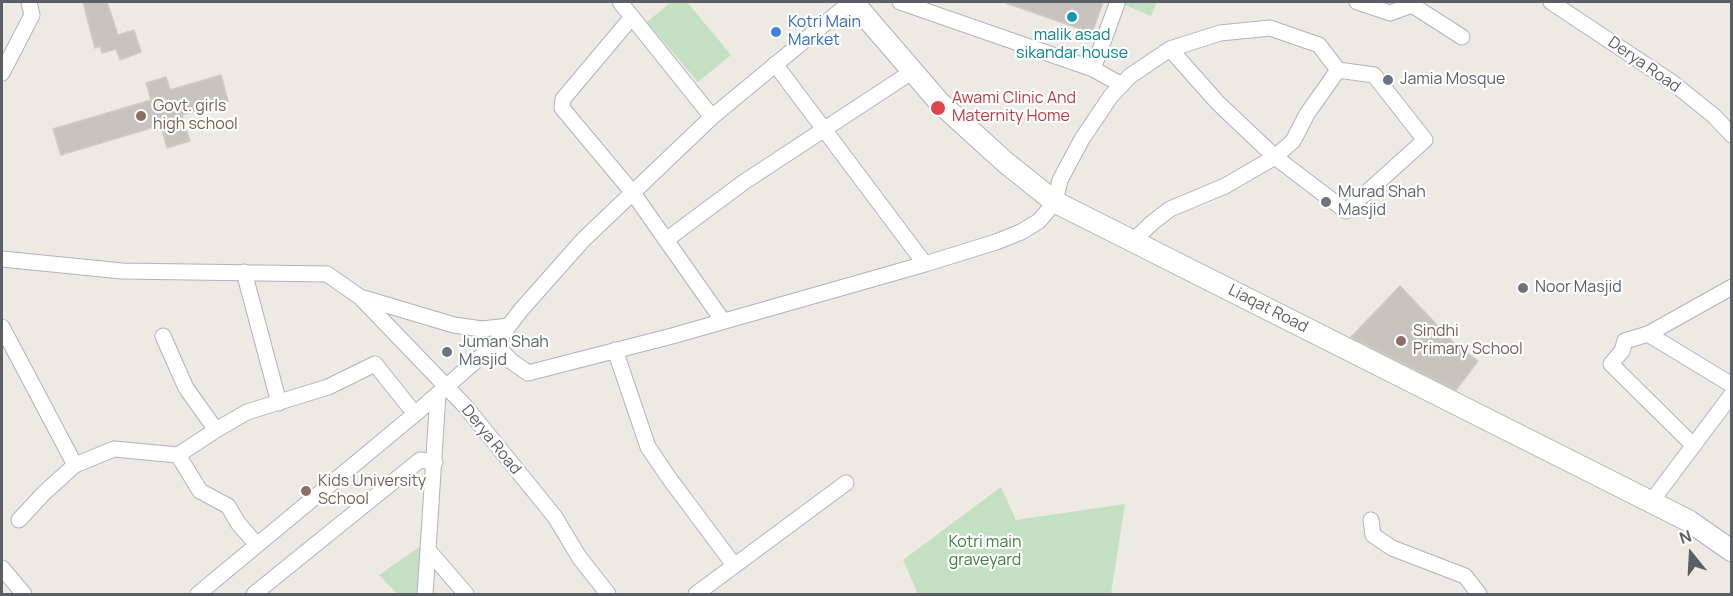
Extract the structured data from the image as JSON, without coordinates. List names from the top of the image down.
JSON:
{
  "streets": {
    "street": ["Derya Road", "Liaqat Road"]
  },
  "parks": ["Kotri main graveyard"],
  "places": [
    "malik asad sikandar house",
    "Kotri Main Market",
    "Jamia Mosque",
    "Awami Clinic And Maternity Home",
    "Govt. girls high school",
    "Murad Shah Masjid",
    "Noor Masjid",
    "Sindhi Primary School",
    "Juman Shah Masjid",
    "Kids University School"
  ],
  "north": "top"
}
